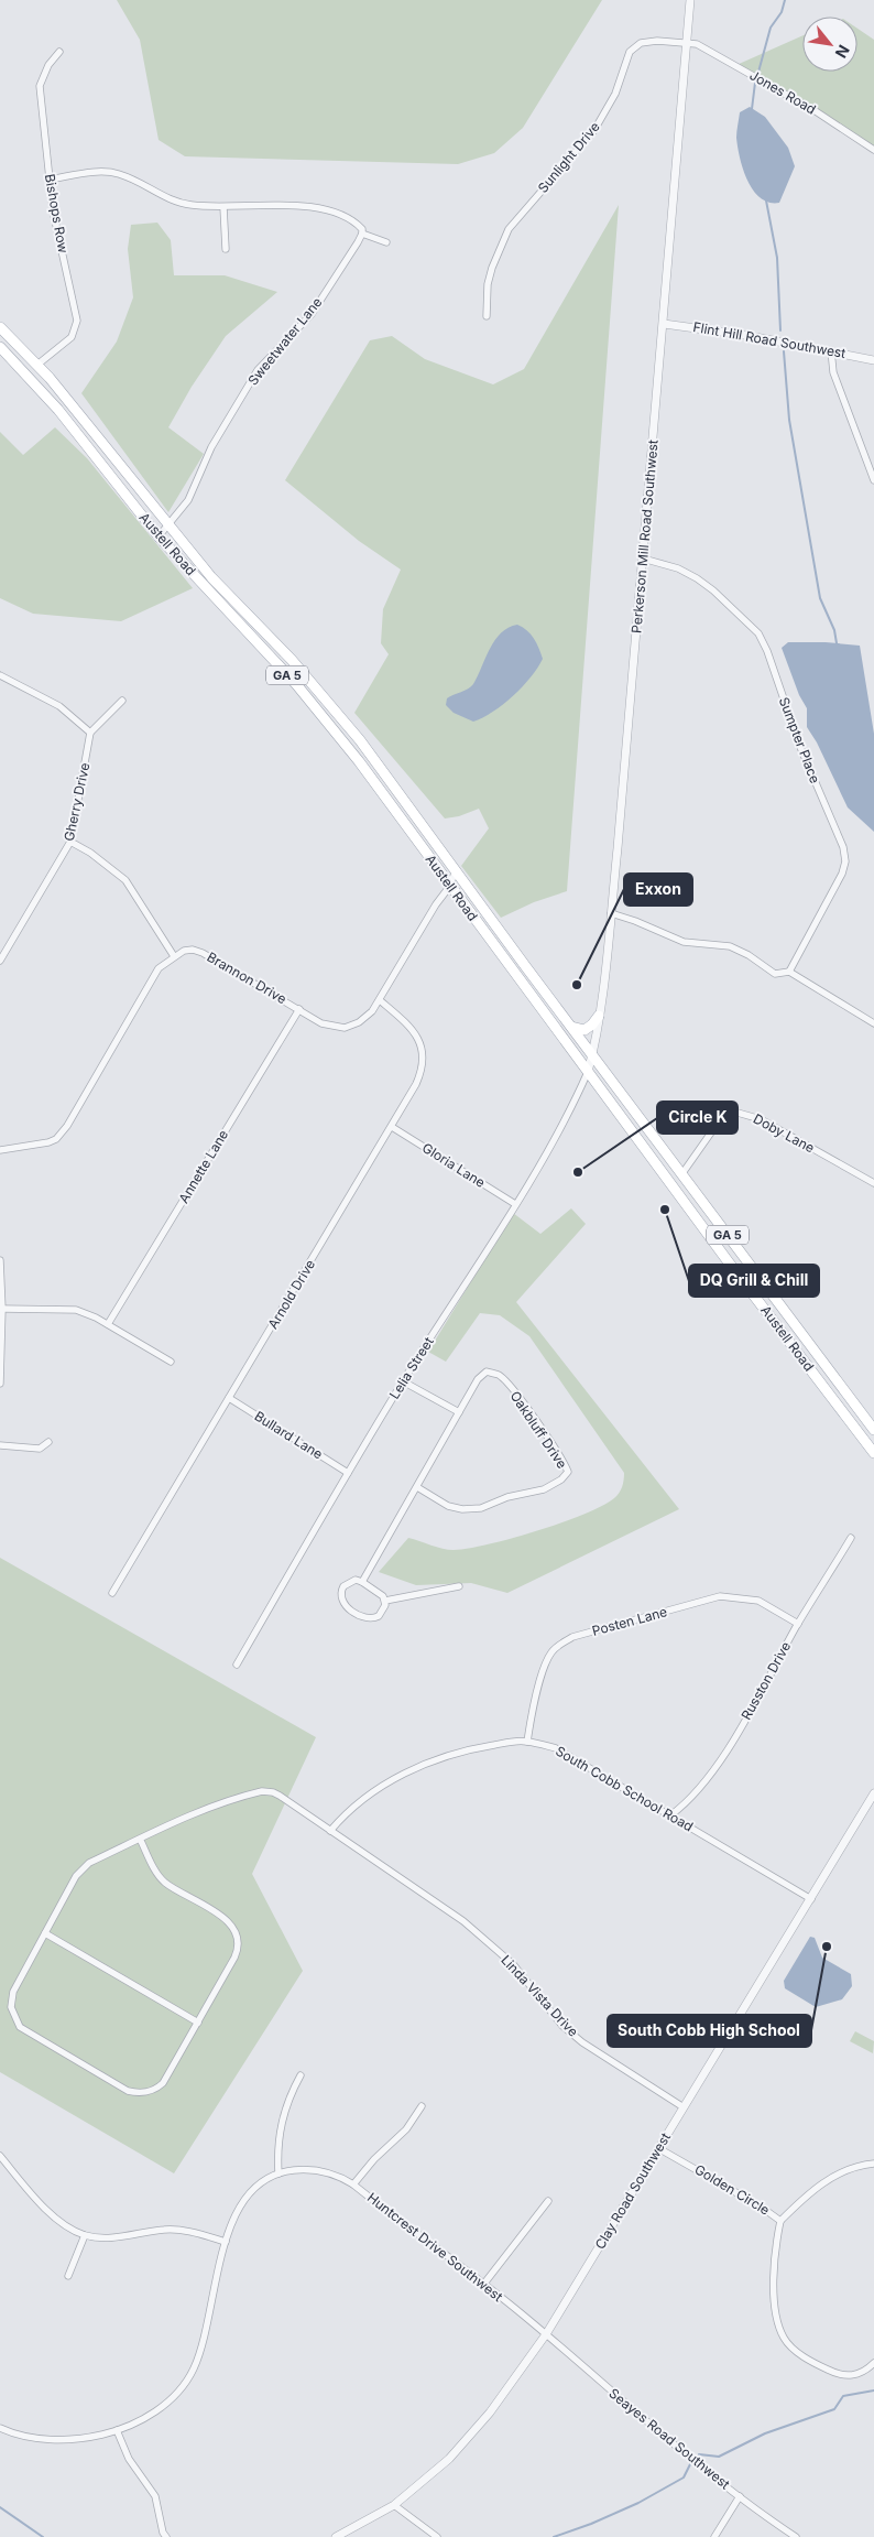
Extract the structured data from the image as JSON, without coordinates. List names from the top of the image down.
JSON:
{
  "streets": {
    "main road": ["Austell Road", "GA 5"],
    "street": [
      "Jones Road",
      "Sunlight Drive",
      "Bishops Row",
      "Flint Hill Road Southwest",
      "Sweetwater Lane",
      "Perkerson Mill Road Southwest",
      "Sumpter Place",
      "Gherry Drive",
      "Brannon Drive",
      "Doby Lane",
      "Gloria Lane",
      "Annette Lane",
      "Arnold Drive",
      "Lelia Street",
      "Oakbluff Drive",
      "Bullard Lane",
      "Posten Lane",
      "Russton Drive",
      "South Cobb School Road",
      "Linda Vista Drive",
      "Golden Circle",
      "Clay Road Southwest",
      "Huntcrest Drive Southwest",
      "Seayes Road Southwest"
    ]
  },
  "crossings": [
    ["Jones Road", "Sunlight Drive"],
    ["Jones Road", "Perkerson Mill Road Southwest"],
    ["Sunlight Drive", "Perkerson Mill Road Southwest"],
    ["Bishops Row", "Austell Road"],
    ["Flint Hill Road Southwest", "Perkerson Mill Road Southwest"],
    ["Sweetwater Lane", "Austell Road"],
    ["Perkerson Mill Road Southwest", "Austell Road"],
    ["Perkerson Mill Road Southwest", "Sumpter Place"],
    ["Perkerson Mill Road Southwest", "Lelia Street"],
    ["Austell Road", "Brannon Drive"],
    ["Austell Road", "Doby Lane"],
    ["Austell Road", "Lelia Street"],
    ["Brannon Drive", "Annette Lane"],
    ["Brannon Drive", "Arnold Drive"],
    ["Gloria Lane", "Arnold Drive"],
    ["Gloria Lane", "Lelia Street"],
    ["Arnold Drive", "Bullard Lane"],
    ["Lelia Street", "Bullard Lane"],
    ["Posten Lane", "Russton Drive"],
    ["Posten Lane", "South Cobb School Road"],
    ["Russton Drive", "South Cobb School Road"],
    ["South Cobb School Road", "Linda Vista Drive"],
    ["South Cobb School Road", "Clay Road Southwest"],
    ["Linda Vista Drive", "Clay Road Southwest"],
    ["Golden Circle", "Clay Road Southwest"],
    ["Clay Road Southwest", "Huntcrest Drive Southwest"],
    ["Clay Road Southwest", "Seayes Road Southwest"],
    ["Huntcrest Drive Southwest", "Seayes Road Southwest"]
  ],
  "places": [
    "Exxon",
    "Circle K",
    "DQ Grill & Chill",
    "South Cobb High School"
  ],
  "north": "bottom right"
}
